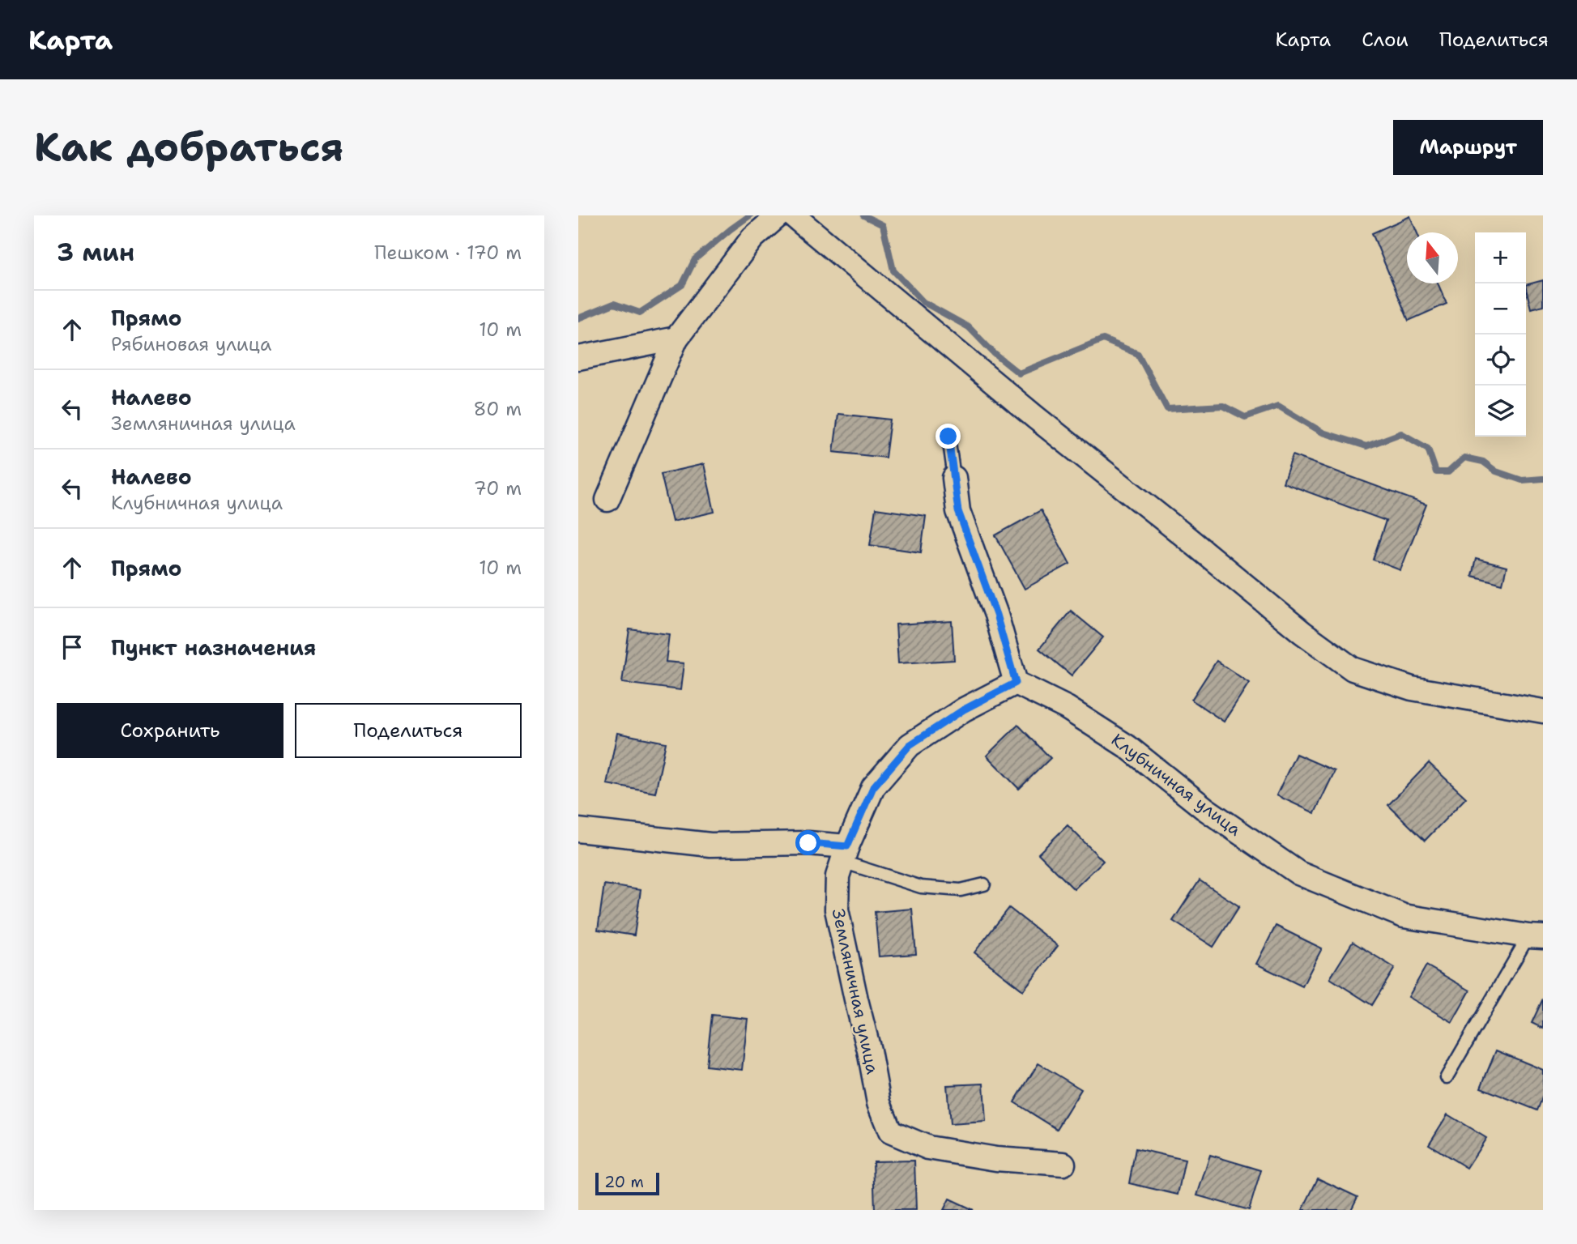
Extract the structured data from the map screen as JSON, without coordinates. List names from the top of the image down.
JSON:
{
  "streets": {
    "street": ["Клубничная улица", "Земляничная улица"]
  },
  "crossings": [
    ["Клубничная улица", "Земляничная улица"]
  ],
  "scale_bar": "20 m",
  "north": "top",
  "page": {
    "header": "Карта",
    "nav": ["Карта", "Слои", "Поделиться"],
    "buttons": [
      "Маршрут",
      ["Сохранить", "Поделиться"]
    ],
    "title": "Как добраться",
    "heading": ["3 мин", "Пешком · 170 m"],
    "map_buttons": ["+", "−"],
    "list": [
      ["Прямо", "Рябиновая улица", "10 m"],
      ["Налево", "Земляничная улица", "80 m"],
      ["Налево", "Клубничная улица", "70 m"],
      ["Прямо", "10 m"],
      "Пункт назначения"
    ],
    "scale": "20 m"
  }
}
